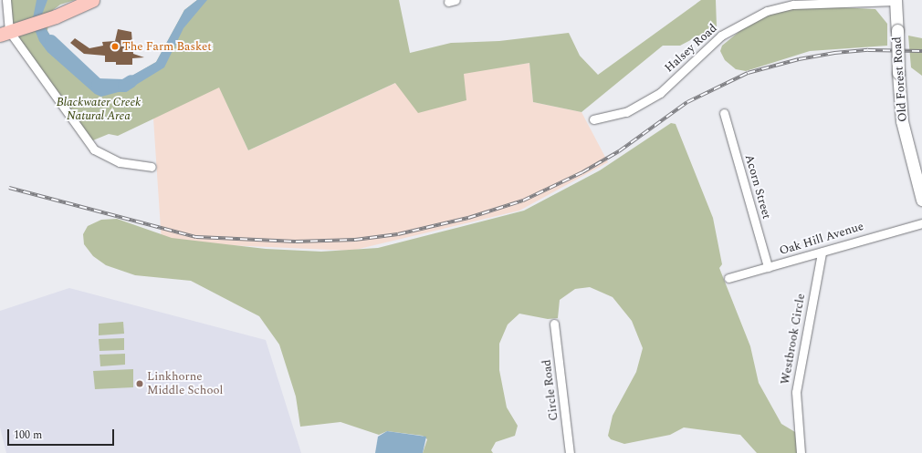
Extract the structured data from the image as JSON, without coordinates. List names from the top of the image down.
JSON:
{
  "streets": {
    "main road": ["Old Forest Road"],
    "street": [
      "Halsey Road",
      "Acorn Street",
      "Oak Hill Avenue",
      "Westbrook Circle",
      "Circle Road"
    ]
  },
  "crossings": [
    ["Halsey Road", "Old Forest Road"],
    ["Acorn Street", "Oak Hill Avenue"],
    ["Oak Hill Avenue", "Westbrook Circle"]
  ],
  "parks": ["Blackwater Creek Natural Area"],
  "places": ["The Farm Basket", "Linkhorne Middle School"],
  "scale_bar": "100 m"
}
